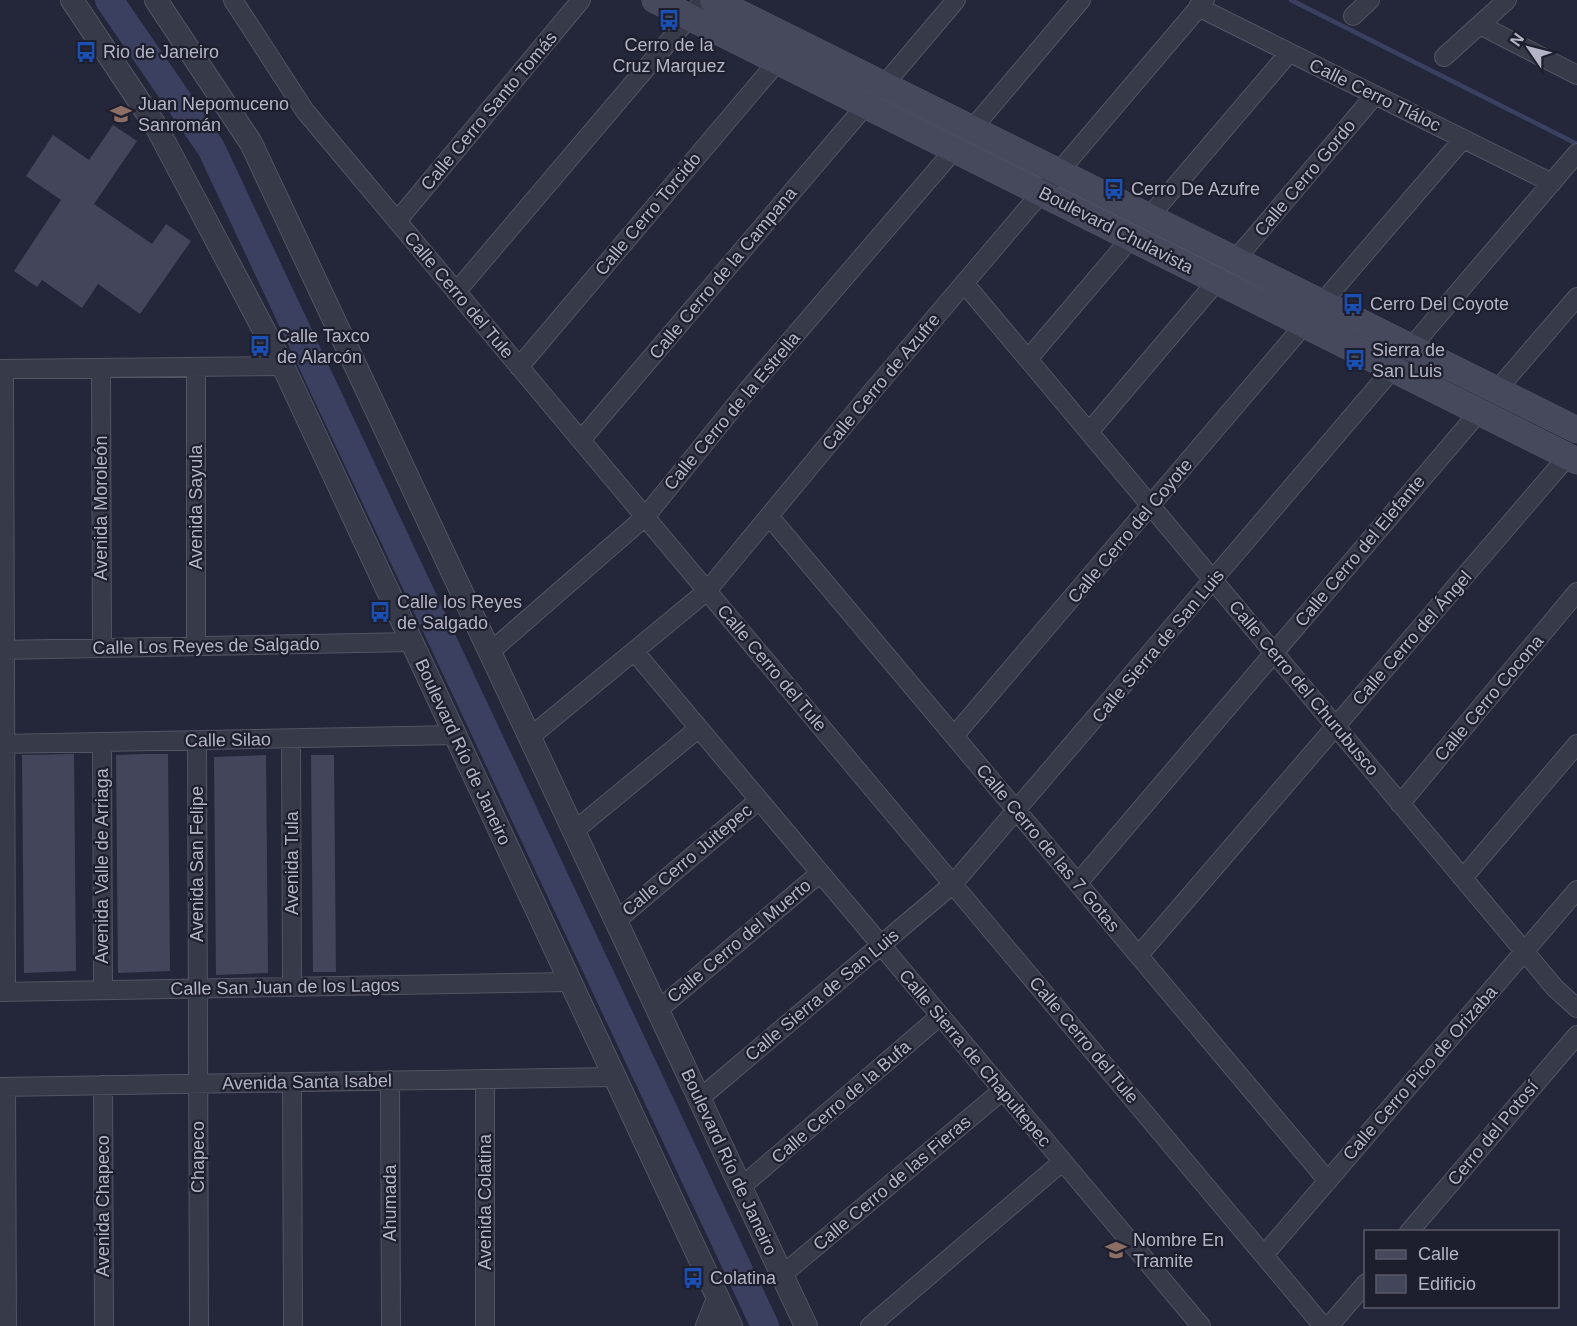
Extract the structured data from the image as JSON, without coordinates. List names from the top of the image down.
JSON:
{
  "streets": {
    "main road": ["Boulevard Chulavista"],
    "street": [
      "Calle Cerro Tláloc",
      "Calle Cerro Santo Tomás",
      "Calle Cerro Gordo",
      "Calle Cerro Torcido",
      "Calle Cerro de la Campana",
      "Calle Cerro del Tule",
      "Calle Cerro de Azufre",
      "Calle Cerro de la Estrella",
      "Avenida Sayula",
      "Avenida Moroleón",
      "Calle Cerro del Coyote",
      "Calle Cerro del Elefante",
      "Calle Cerro del Ángel",
      "Calle Los Reyes de Salgado",
      "Calle Sierra de San Luis",
      "Calle Cerro del Churubusco",
      "Calle Cerro Cocona",
      "Calle Silao",
      "Boulevard Río de Janeiro",
      "Calle Cerro de las 7 Gotas",
      "Calle Cerro Juitepec",
      "Avenida Tula",
      "Avenida San Felipe",
      "Avenida Valle de Arriaga",
      "Calle Cerro del Muerto",
      "Calle San Juan de los Lagos",
      "Calle Sierra de Chapultepec",
      "Calle Cerro Pico de Orizaba",
      "Avenida Santa Isabel",
      "Calle Cerro de la Bufa",
      "Cerro del Potosí",
      "Chapeco",
      "Calle Cerro de las Fieras",
      "Avenida Colatina",
      "Ahumada",
      "Avenida Chapeco"
    ]
  },
  "crossings": [
    ["Calle Cerro Tláloc", "Calle Cerro Gordo"],
    ["Calle Cerro Tláloc", "Calle Cerro de Azufre"],
    ["Calle Cerro Tláloc", "Calle Sierra de San Luis"],
    ["Calle Cerro Santo Tomás", "Calle Cerro del Tule"],
    ["Calle Cerro Gordo", "Boulevard Chulavista"],
    ["Calle Cerro Torcido", "Boulevard Chulavista"],
    ["Calle Cerro Torcido", "Calle Cerro del Tule"],
    ["Boulevard Chulavista", "Calle Cerro de la Campana"],
    ["Boulevard Chulavista", "Calle Cerro de Azufre"],
    ["Boulevard Chulavista", "Calle Cerro de la Estrella"],
    ["Boulevard Chulavista", "Calle Cerro del Coyote"],
    ["Boulevard Chulavista", "Calle Cerro del Elefante"],
    ["Boulevard Chulavista", "Calle Cerro del Ángel"],
    ["Boulevard Chulavista", "Calle Sierra de San Luis"],
    ["Calle Cerro de la Campana", "Calle Cerro del Tule"],
    ["Calle Cerro del Tule", "Calle Cerro de Azufre"],
    ["Calle Cerro del Tule", "Calle Cerro de la Estrella"],
    ["Calle Cerro del Tule", "Calle Sierra de San Luis"],
    ["Calle Cerro del Tule", "Calle Cerro Pico de Orizaba"],
    ["Calle Cerro de Azufre", "Calle Cerro del Churubusco"],
    ["Calle Cerro de Azufre", "Boulevard Río de Janeiro"],
    ["Calle Cerro de Azufre", "Calle Cerro de las 7 Gotas"],
    ["Calle Cerro de Azufre", "Calle Sierra de Chapultepec"],
    ["Calle Cerro de la Estrella", "Boulevard Río de Janeiro"],
    ["Avenida Sayula", "Calle Los Reyes de Salgado"],
    ["Avenida Moroleón", "Calle Los Reyes de Salgado"],
    ["Calle Cerro del Coyote", "Calle Cerro del Churubusco"],
    ["Calle Cerro del Coyote", "Calle Cerro de las 7 Gotas"],
    ["Calle Cerro del Elefante", "Calle Cerro del Churubusco"],
    ["Calle Cerro del Elefante", "Calle Cerro de las 7 Gotas"],
    ["Calle Cerro del Ángel", "Calle Cerro del Churubusco"],
    ["Calle Cerro del Ángel", "Calle Cerro de las 7 Gotas"],
    ["Calle Los Reyes de Salgado", "Boulevard Río de Janeiro"],
    ["Calle Sierra de San Luis", "Calle Cerro del Churubusco"],
    ["Calle Sierra de San Luis", "Boulevard Río de Janeiro"],
    ["Calle Sierra de San Luis", "Calle Cerro de las 7 Gotas"],
    ["Calle Sierra de San Luis", "Calle Sierra de Chapultepec"],
    ["Calle Cerro del Churubusco", "Calle Cerro Cocona"],
    ["Calle Cerro del Churubusco", "Calle Cerro Pico de Orizaba"],
    ["Calle Silao", "Boulevard Río de Janeiro"],
    ["Calle Silao", "Avenida Tula"],
    ["Calle Silao", "Avenida San Felipe"],
    ["Calle Silao", "Avenida Valle de Arriaga"],
    ["Boulevard Río de Janeiro", "Calle Cerro Juitepec"],
    ["Boulevard Río de Janeiro", "Calle Cerro del Muerto"],
    ["Boulevard Río de Janeiro", "Calle San Juan de los Lagos"],
    ["Boulevard Río de Janeiro", "Avenida Santa Isabel"],
    ["Boulevard Río de Janeiro", "Calle Cerro de la Bufa"],
    ["Boulevard Río de Janeiro", "Calle Cerro de las Fieras"],
    ["Calle Cerro de las 7 Gotas", "Calle Cerro Pico de Orizaba"],
    ["Calle Cerro Juitepec", "Calle Sierra de Chapultepec"],
    ["Avenida Tula", "Calle San Juan de los Lagos"],
    ["Avenida San Felipe", "Calle San Juan de los Lagos"],
    ["Avenida San Felipe", "Chapeco"],
    ["Avenida Valle de Arriaga", "Calle San Juan de los Lagos"],
    ["Calle Cerro del Muerto", "Calle Sierra de Chapultepec"],
    ["Calle San Juan de los Lagos", "Chapeco"],
    ["Calle Sierra de Chapultepec", "Calle Cerro de la Bufa"],
    ["Calle Sierra de Chapultepec", "Calle Cerro de las Fieras"],
    ["Avenida Santa Isabel", "Chapeco"],
    ["Avenida Santa Isabel", "Avenida Colatina"],
    ["Avenida Santa Isabel", "Ahumada"],
    ["Avenida Santa Isabel", "Avenida Chapeco"]
  ],
  "places": {
    "bus stop": [
      "Cerro de la Cruz Marquez",
      "Rio de Janeiro",
      "Cerro De Azufre",
      "Cerro Del Coyote",
      "Calle Taxco de Alarcón",
      "Sierra de San Luis",
      "Calle los Reyes de Salgado",
      "Colatina"
    ],
    "school or university": ["Juan Nepomuceno Sanromán", "Nombre En Tramite"]
  },
  "legend": ["Calle", "Edificio"],
  "north": "top left"
}
